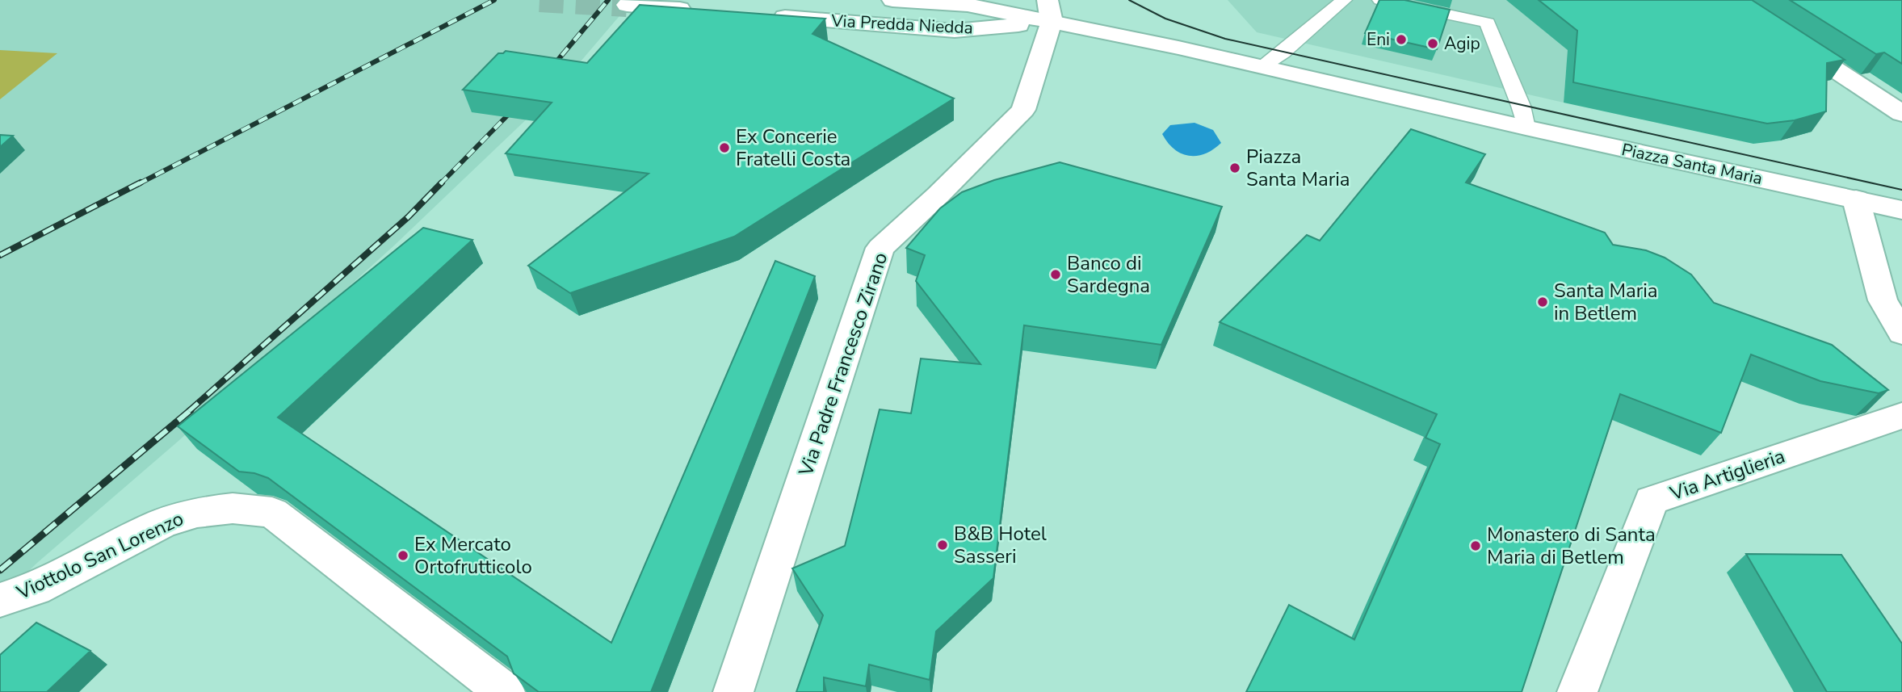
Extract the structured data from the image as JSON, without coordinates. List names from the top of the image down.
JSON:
{
  "streets": {
    "main road": [
      "Via Predda Niedda",
      "Piazza Santa Maria",
      "Via Padre Francesco Zirano",
      "Via Artiglieria",
      "Viottolo San Lorenzo"
    ]
  },
  "crossings": [
    ["Via Predda Niedda", "Piazza Santa Maria"],
    ["Via Predda Niedda", "Via Padre Francesco Zirano"],
    ["Piazza Santa Maria", "Via Padre Francesco Zirano"]
  ],
  "places": [
    "Eni",
    "Agip",
    "Ex Concerie Fratelli Costa",
    "Piazza Santa Maria",
    "Banco di Sardegna",
    "Santa Maria in Betlem",
    "B&B Hotel Sasseri",
    "Monastero di Santa Maria di Betlem",
    "Ex Mercato Ortofrutticolo"
  ]
}
